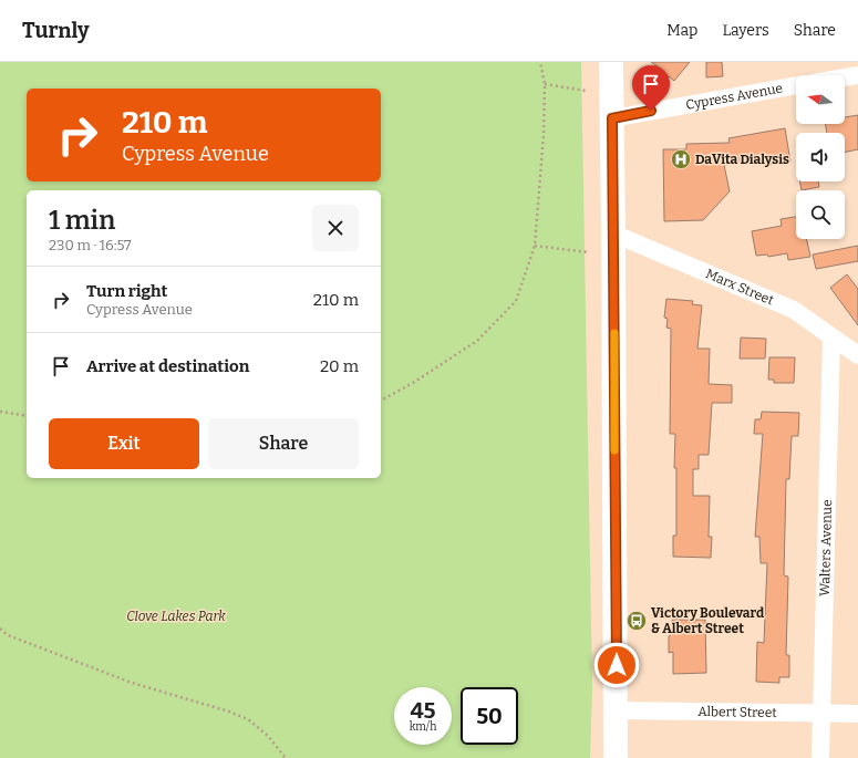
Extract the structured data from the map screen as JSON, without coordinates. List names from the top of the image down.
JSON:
{
  "streets": {
    "street": [
      "Cypress Avenue",
      "Marx Street",
      "Walters Avenue",
      "Albert Street"
    ]
  },
  "crossings": [
    ["Marx Street", "Walters Avenue"],
    ["Walters Avenue", "Albert Street"]
  ],
  "parks": ["Clove Lakes Park"],
  "places": {
    "hospital": ["DaVita Dialysis"],
    "bus stop": ["Victory Boulevard & Albert Street"]
  },
  "north": "left",
  "page": {
    "header": "Turnly",
    "nav": ["Map", "Layers", "Share"],
    "turn": ["210 m", "Cypress Avenue"],
    "heading": ["1 min", "230 m · 16:57"],
    "list": [
      {
        "name": "Turn right",
        "note": "Cypress Avenue",
        "value": "210 m"
      },
      {
        "name": "Arrive at destination",
        "value": "20 m"
      }
    ],
    "buttons": ["Exit", "Share"],
    "speed": "45 km/h",
    "limit": "50"
  }
}
